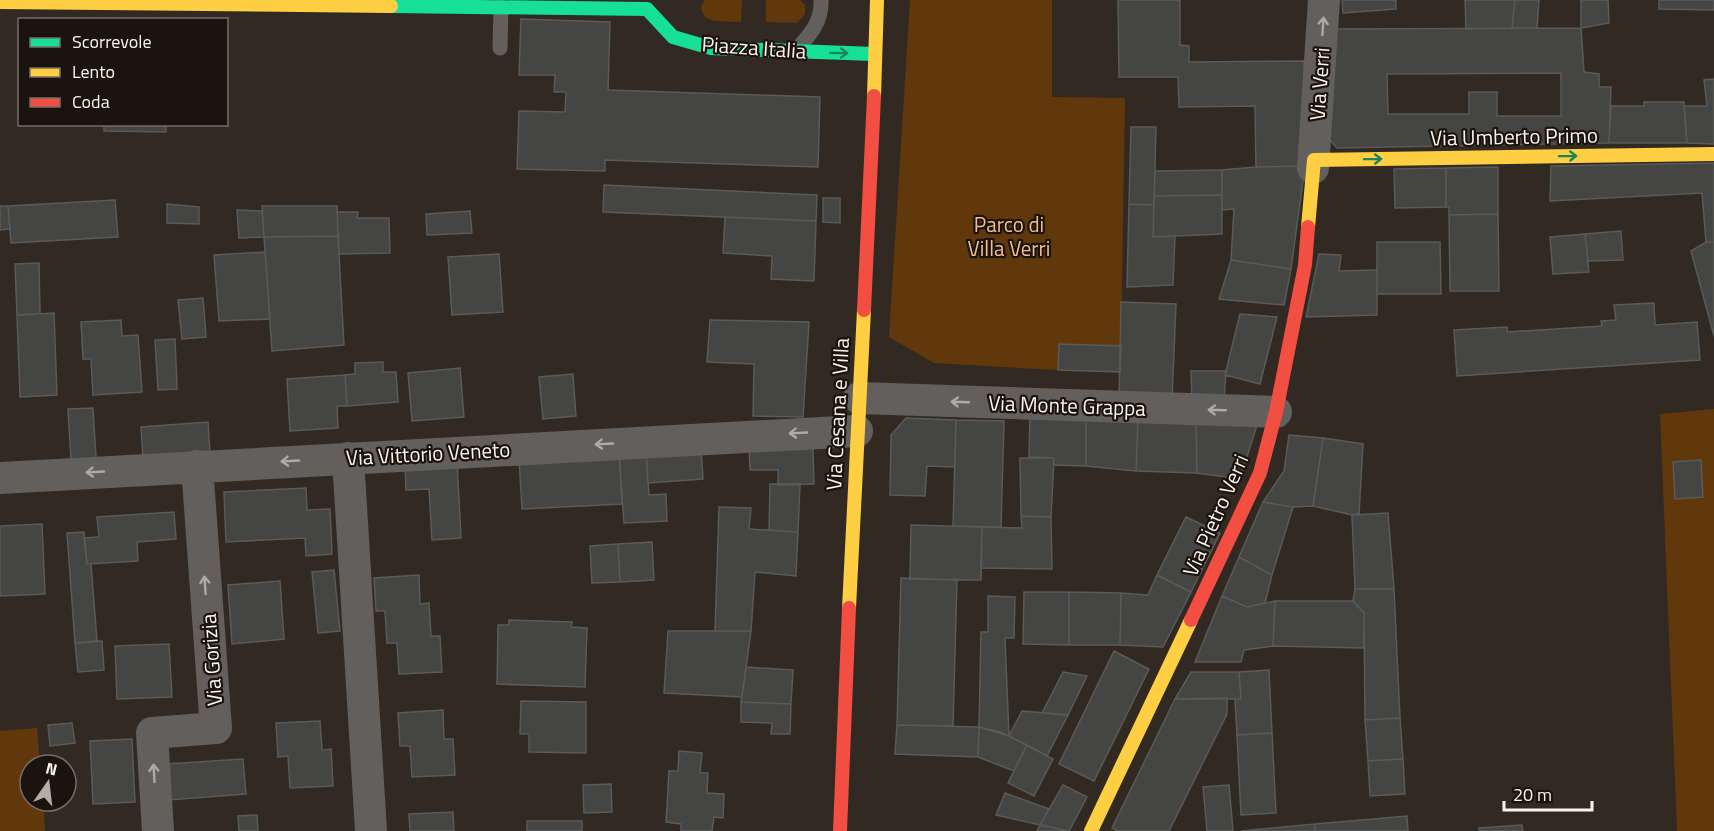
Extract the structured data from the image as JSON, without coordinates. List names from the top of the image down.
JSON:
{
  "streets": {
    "street": [
      "Piazza Italia",
      "Via Verri",
      "Via Umberto Primo",
      "Via Monte Grappa",
      "Via Cesana e Villa",
      "Via Vittorio Veneto",
      "Via Pietro Verri",
      "Via Gorizia"
    ]
  },
  "crossings": [
    ["Piazza Italia", "Via Cesana e Villa"],
    ["Via Verri", "Via Umberto Primo"],
    ["Via Verri", "Via Pietro Verri"],
    ["Via Umberto Primo", "Via Pietro Verri"],
    ["Via Monte Grappa", "Via Cesana e Villa"],
    ["Via Monte Grappa", "Via Pietro Verri"],
    ["Via Cesana e Villa", "Via Vittorio Veneto"],
    ["Via Vittorio Veneto", "Via Gorizia"]
  ],
  "one_way": [
    "Via Verri",
    "Via Umberto Primo",
    "Via Monte Grappa",
    "Via Vittorio Veneto"
  ],
  "parks": ["Parco di Villa Verri"],
  "legend": ["Scorrevole", "Lento", "Coda"],
  "scale_bar": "20 m",
  "north": "top"
}
